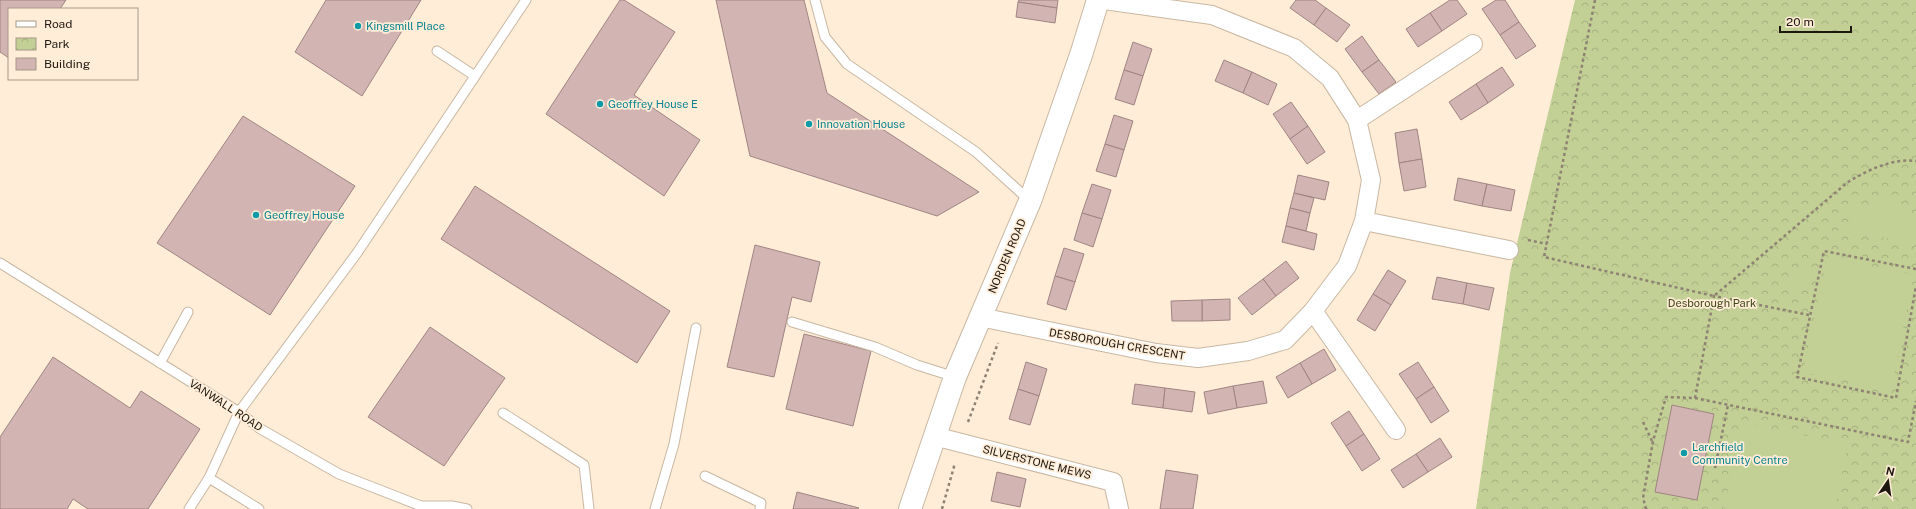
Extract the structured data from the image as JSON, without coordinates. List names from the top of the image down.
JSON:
{
  "streets": {
    "street": ["NORDEN ROAD", "DESBOROUGH CRESCENT", "SILVERSTONE MEWS"],
    "lane": ["VANWALL ROAD"]
  },
  "crossings": [
    ["NORDEN ROAD", "DESBOROUGH CRESCENT"],
    ["NORDEN ROAD", "SILVERSTONE MEWS"]
  ],
  "parks": ["Desborough Park"],
  "places": [
    "Kingsmill Place",
    "Geoffrey House E",
    "Innovation House",
    "Geoffrey House",
    "Larchfield Community Centre"
  ],
  "legend": ["Road", "Park", "Building"],
  "scale_bar": "20 m",
  "north": "top"
}
